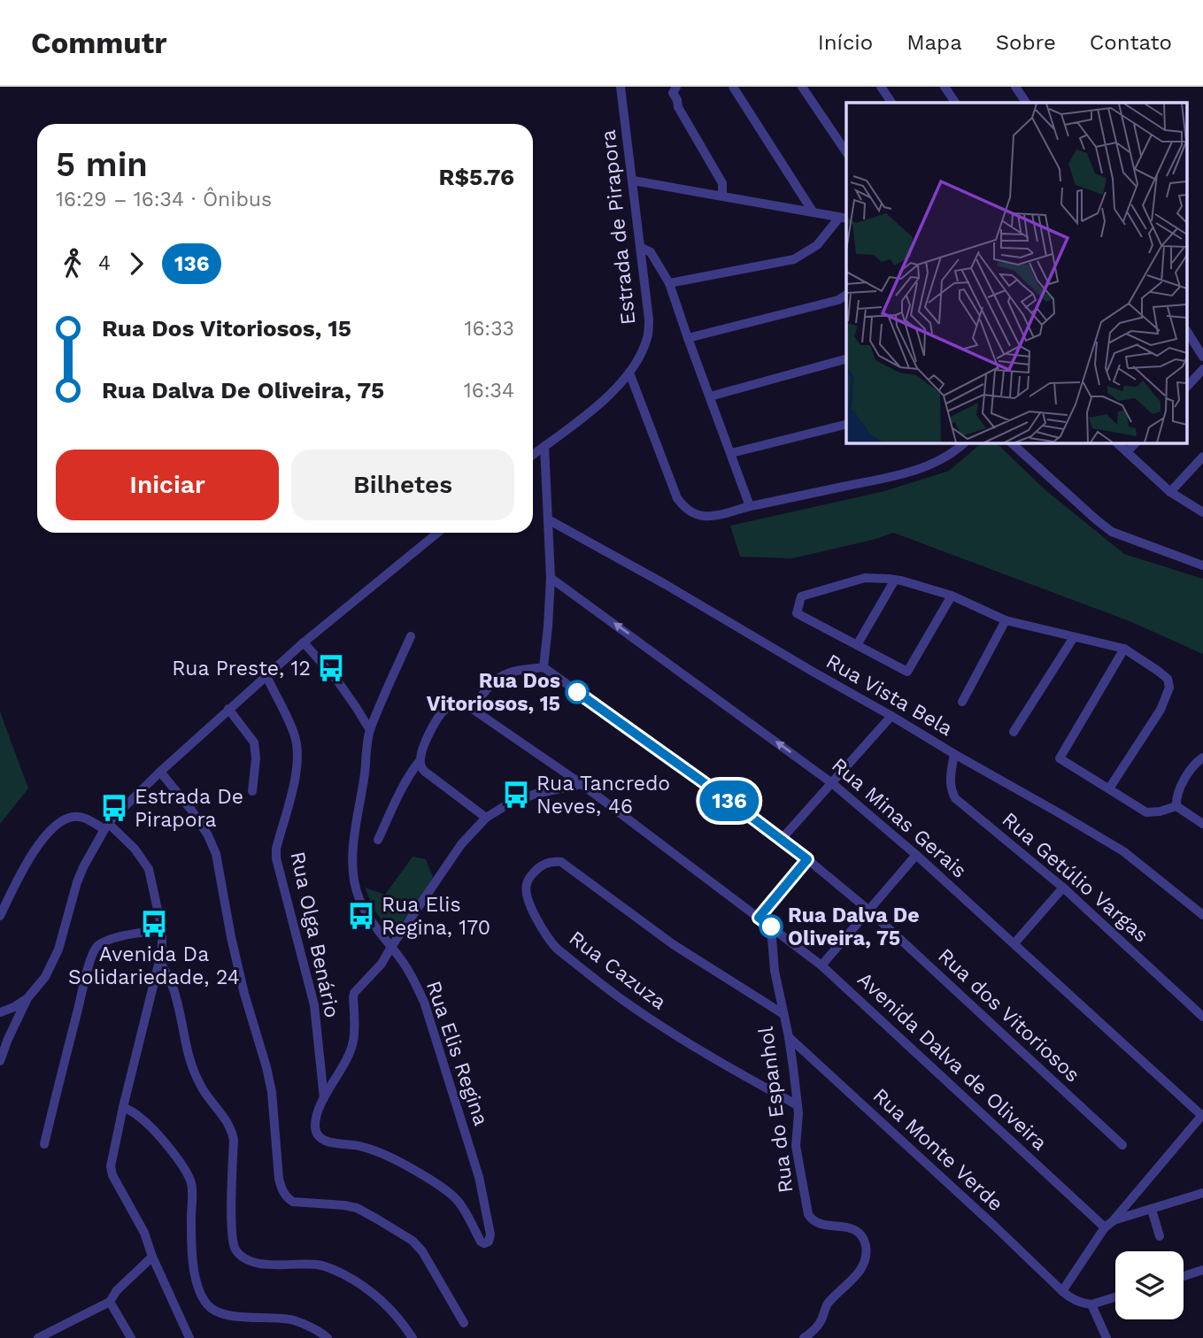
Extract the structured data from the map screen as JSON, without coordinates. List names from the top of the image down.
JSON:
{
  "streets": {
    "street": [
      "Estrada de Pirapora",
      "Rua Vista Bela",
      "Rua Minas Gerais",
      "Rua Getúlio Vargas",
      "Rua Olga Benário",
      "Rua Cazuza",
      "Rua dos Vitoriosos",
      "Rua Elis Regina",
      "Avenida Dalva de Oliveira",
      "Rua do Espanhol",
      "Rua Monte Verde"
    ]
  },
  "crossings": [
    ["Rua Vista Bela", "Rua Getúlio Vargas"],
    ["Rua Olga Benário", "Rua Elis Regina"],
    ["Rua Cazuza", "Rua do Espanhol"],
    ["Avenida Dalva de Oliveira", "Rua do Espanhol"],
    ["Rua do Espanhol", "Rua Monte Verde"]
  ],
  "one_way": ["Rua Minas Gerais"],
  "places": {
    "bus stop": [
      "Rua Preste, 12",
      "Rua Tancredo Neves, 46",
      "Estrada De Pirapora",
      "Rua Elis Regina, 170",
      "Avenida Da Solidariedade, 24"
    ],
    "other": ["Rua Dos Vitoriosos, 15", "Rua Dalva De Oliveira, 75"]
  },
  "lines": ["bus line 136"],
  "page": {
    "header": "Commutr",
    "nav": [
      "Início",
      "Mapa",
      "Sobre",
      "Contato"
    ],
    "on_map": "136",
    "heading": ["5 min", "16:29 – 16:34 · Ônibus", "R$5.76"],
    "legs": ["4", "136"],
    "list": [
      {
        "name": "Rua Dos Vitoriosos, 15",
        "value": "16:33"
      },
      {
        "name": "Rua Dalva De Oliveira, 75",
        "value": "16:34"
      }
    ],
    "buttons": ["Iniciar", "Bilhetes"]
  }
}
